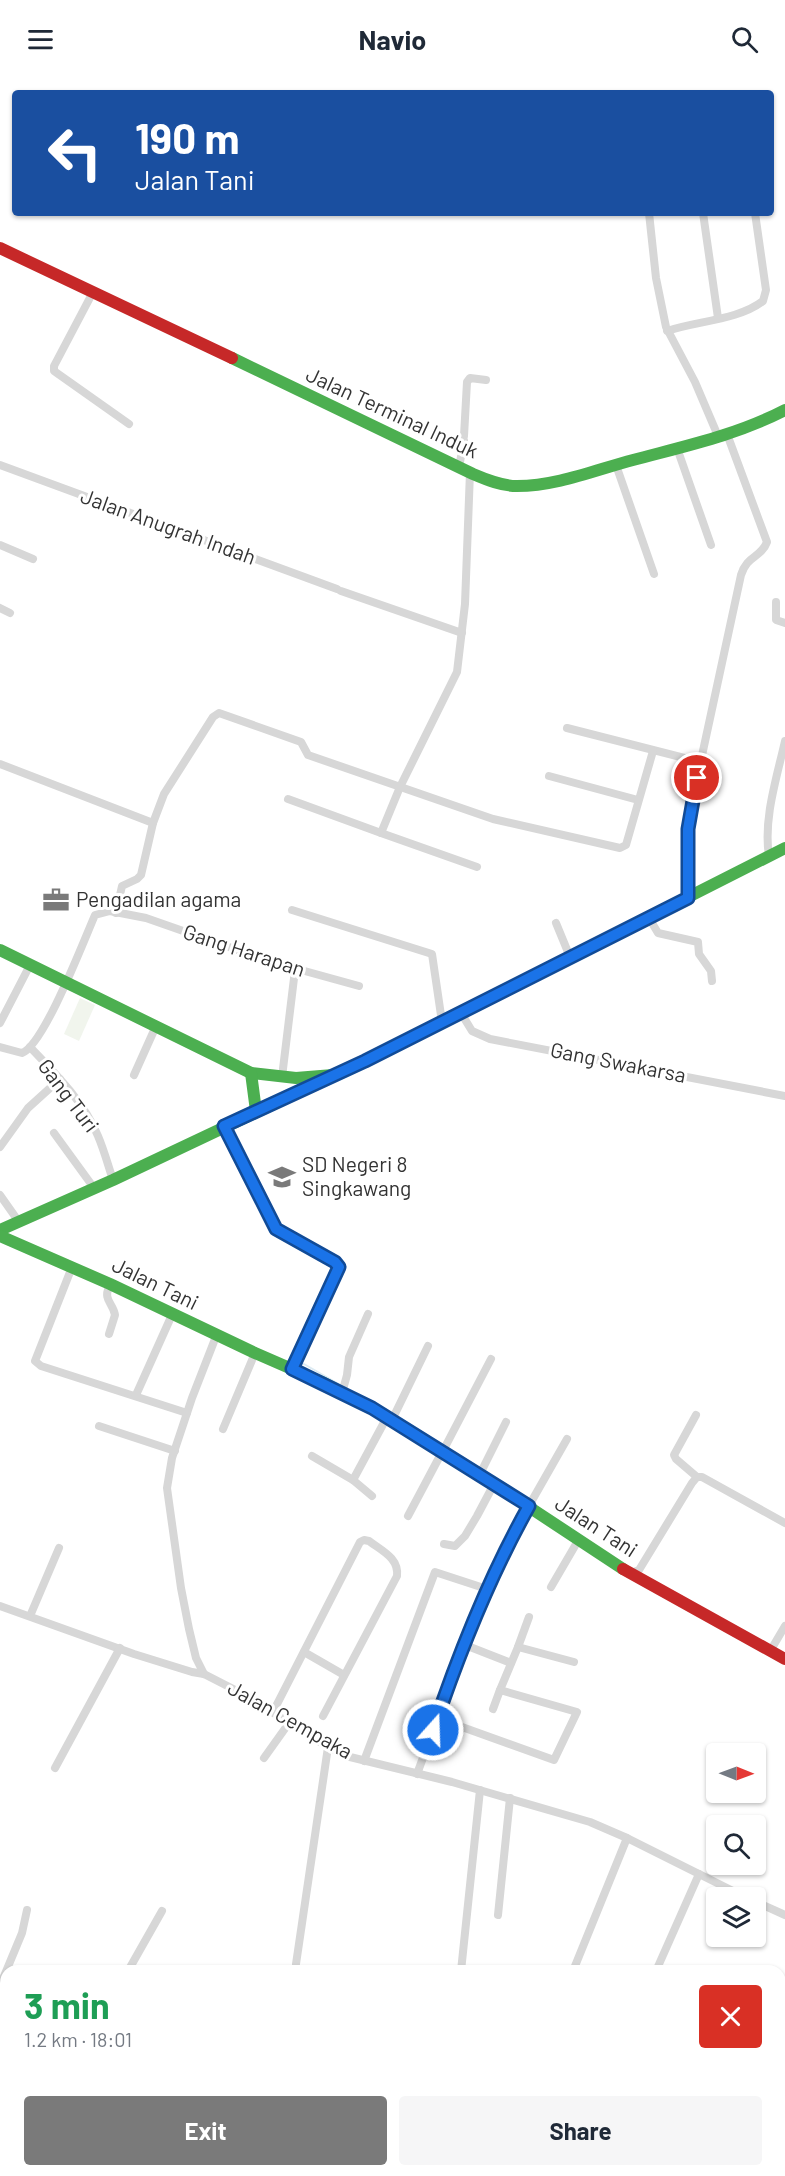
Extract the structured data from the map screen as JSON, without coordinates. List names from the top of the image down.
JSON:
{
  "streets": {
    "main road": ["Jalan Terminal Induk", "Jalan Tani"],
    "street": [
      "Jalan Anugrah Indah",
      "Gang Harapan",
      "Gang Swakarsa",
      "Gang Turi",
      "Jalan Cempaka"
    ]
  },
  "places": {
    "office": ["Pengadilan agama"],
    "school or university": ["SD Negeri 8 Singkawang"]
  },
  "north": "right",
  "page": {
    "header": "Navio",
    "turn": ["190 m", "Jalan Tani"],
    "heading": ["3 min", "1.2 km · 18:01"],
    "buttons": ["Exit", "Share"]
  }
}
